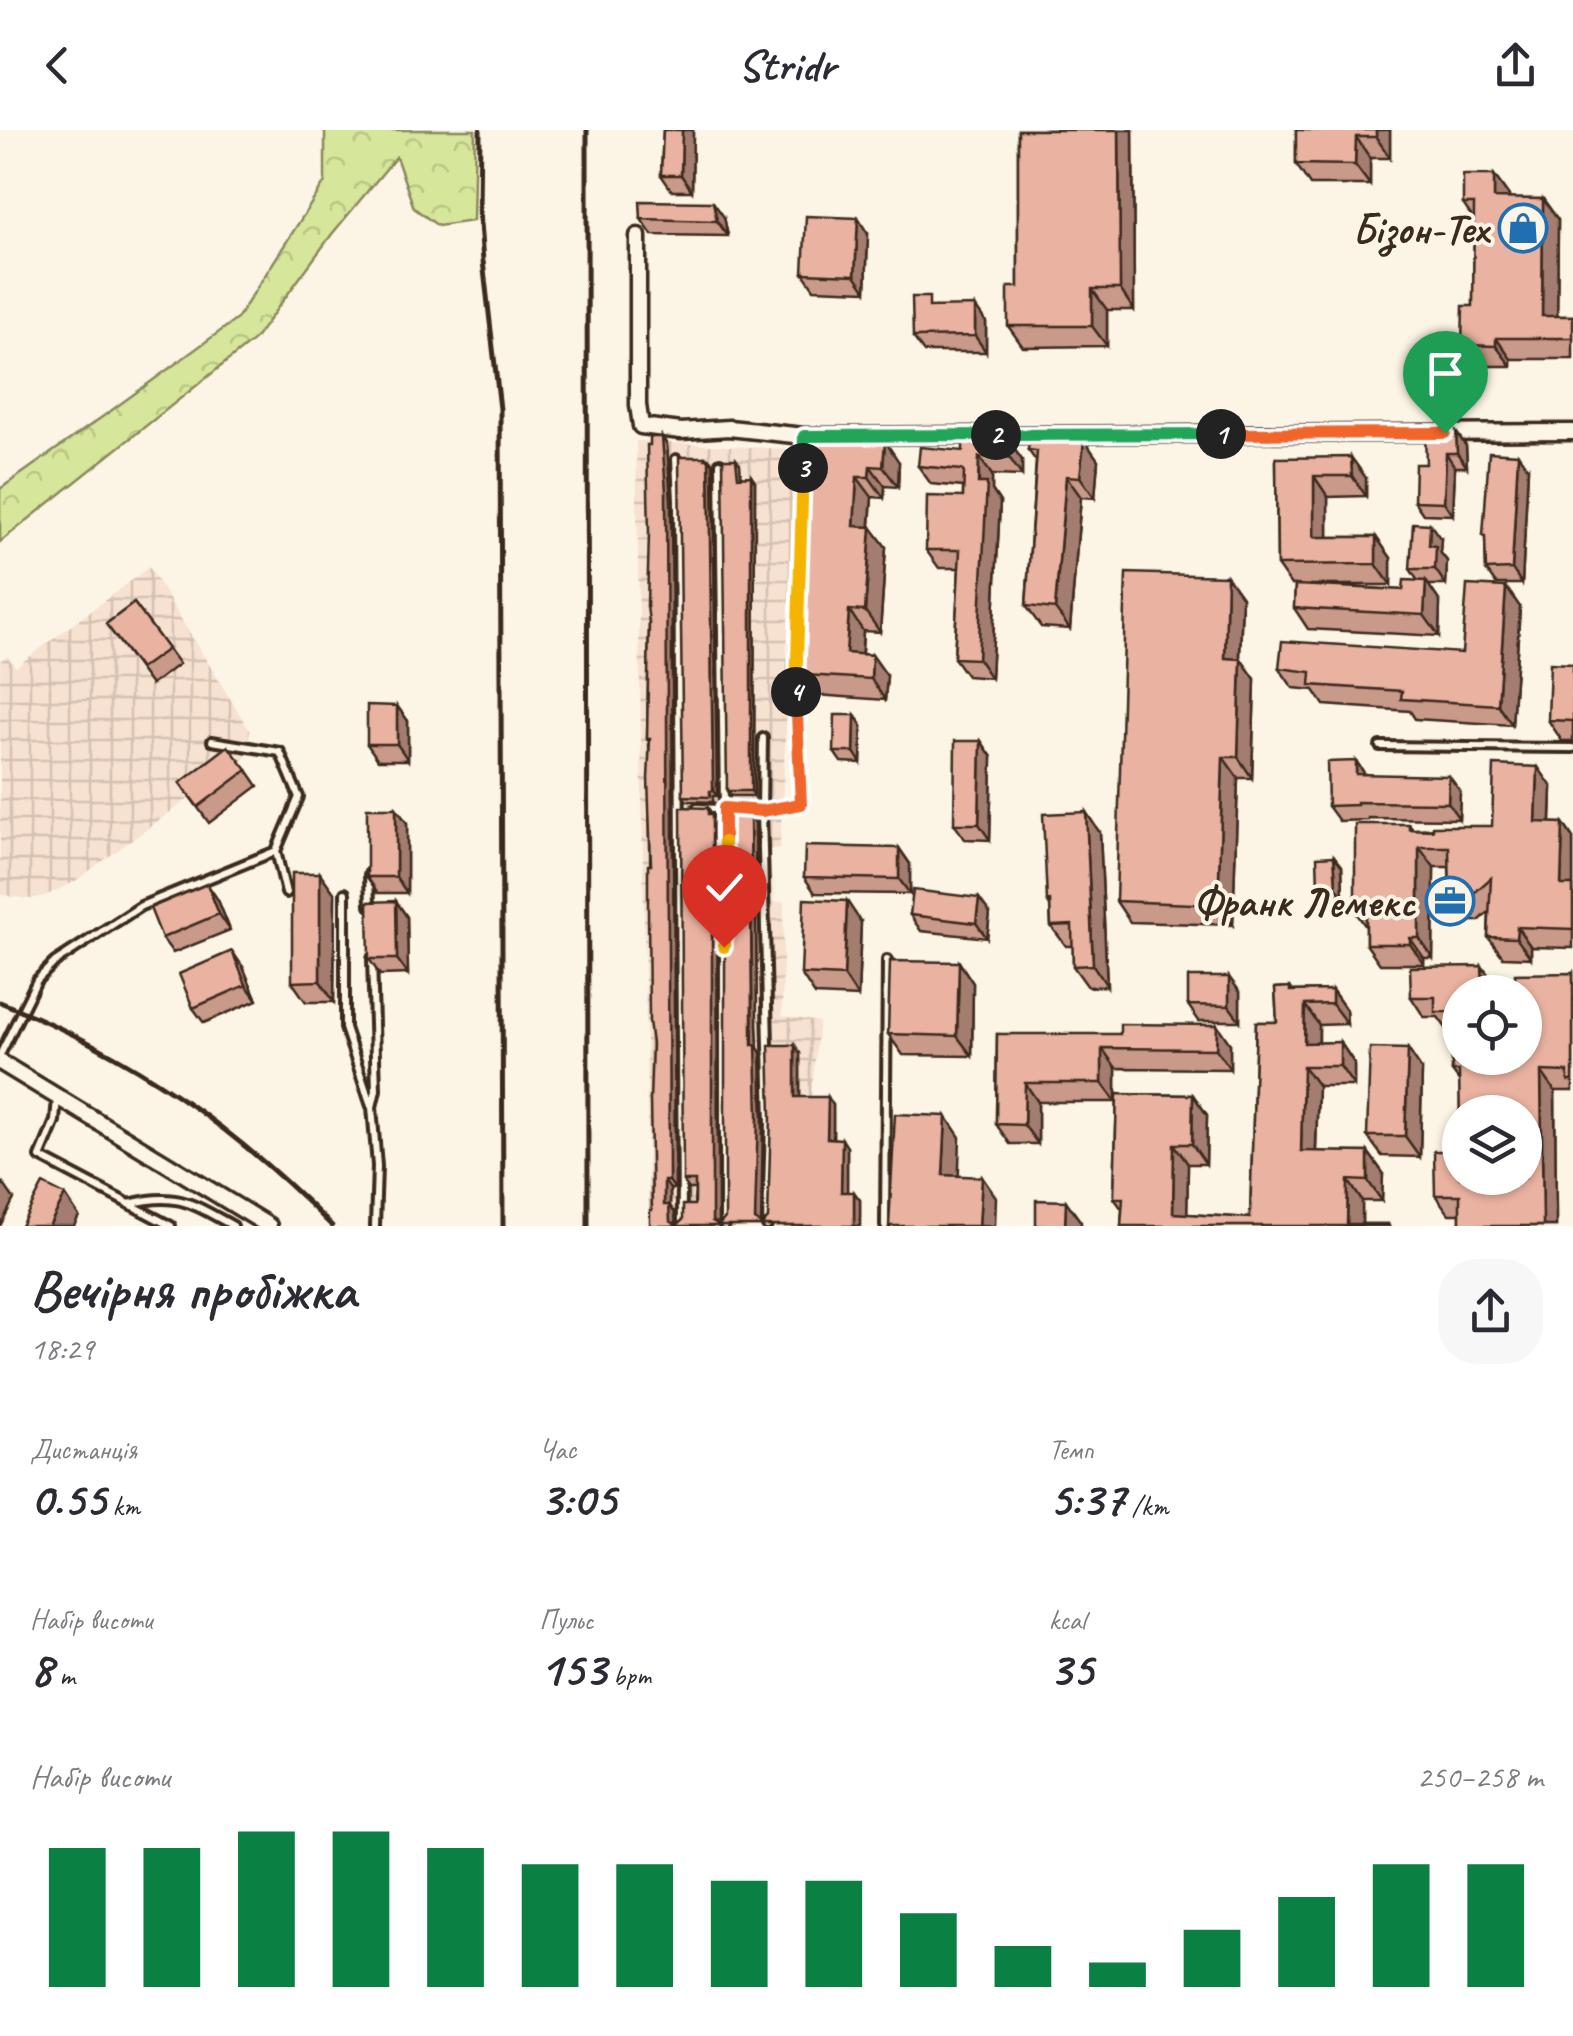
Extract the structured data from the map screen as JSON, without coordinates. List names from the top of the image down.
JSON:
{
  "places": {
    "shop": ["Бізон-Тех"],
    "office": ["Франк Лемекс"]
  },
  "page": {
    "header": "Stridr",
    "pins": [
      "1",
      "2",
      "3",
      "4"
    ],
    "heading": ["Вечірня пробіжка", "18:29"],
    "stats": [
      ["Дистанція", "0.55 km"],
      ["Час", "3:05"],
      ["Темп", "5:37 /km"],
      ["Набір висоти", "8 m"],
      ["Пульс", "153 bpm"],
      ["kcal", "35"]
    ],
    "chart": ["Набір висоти", "250–258 m"]
  }
}
